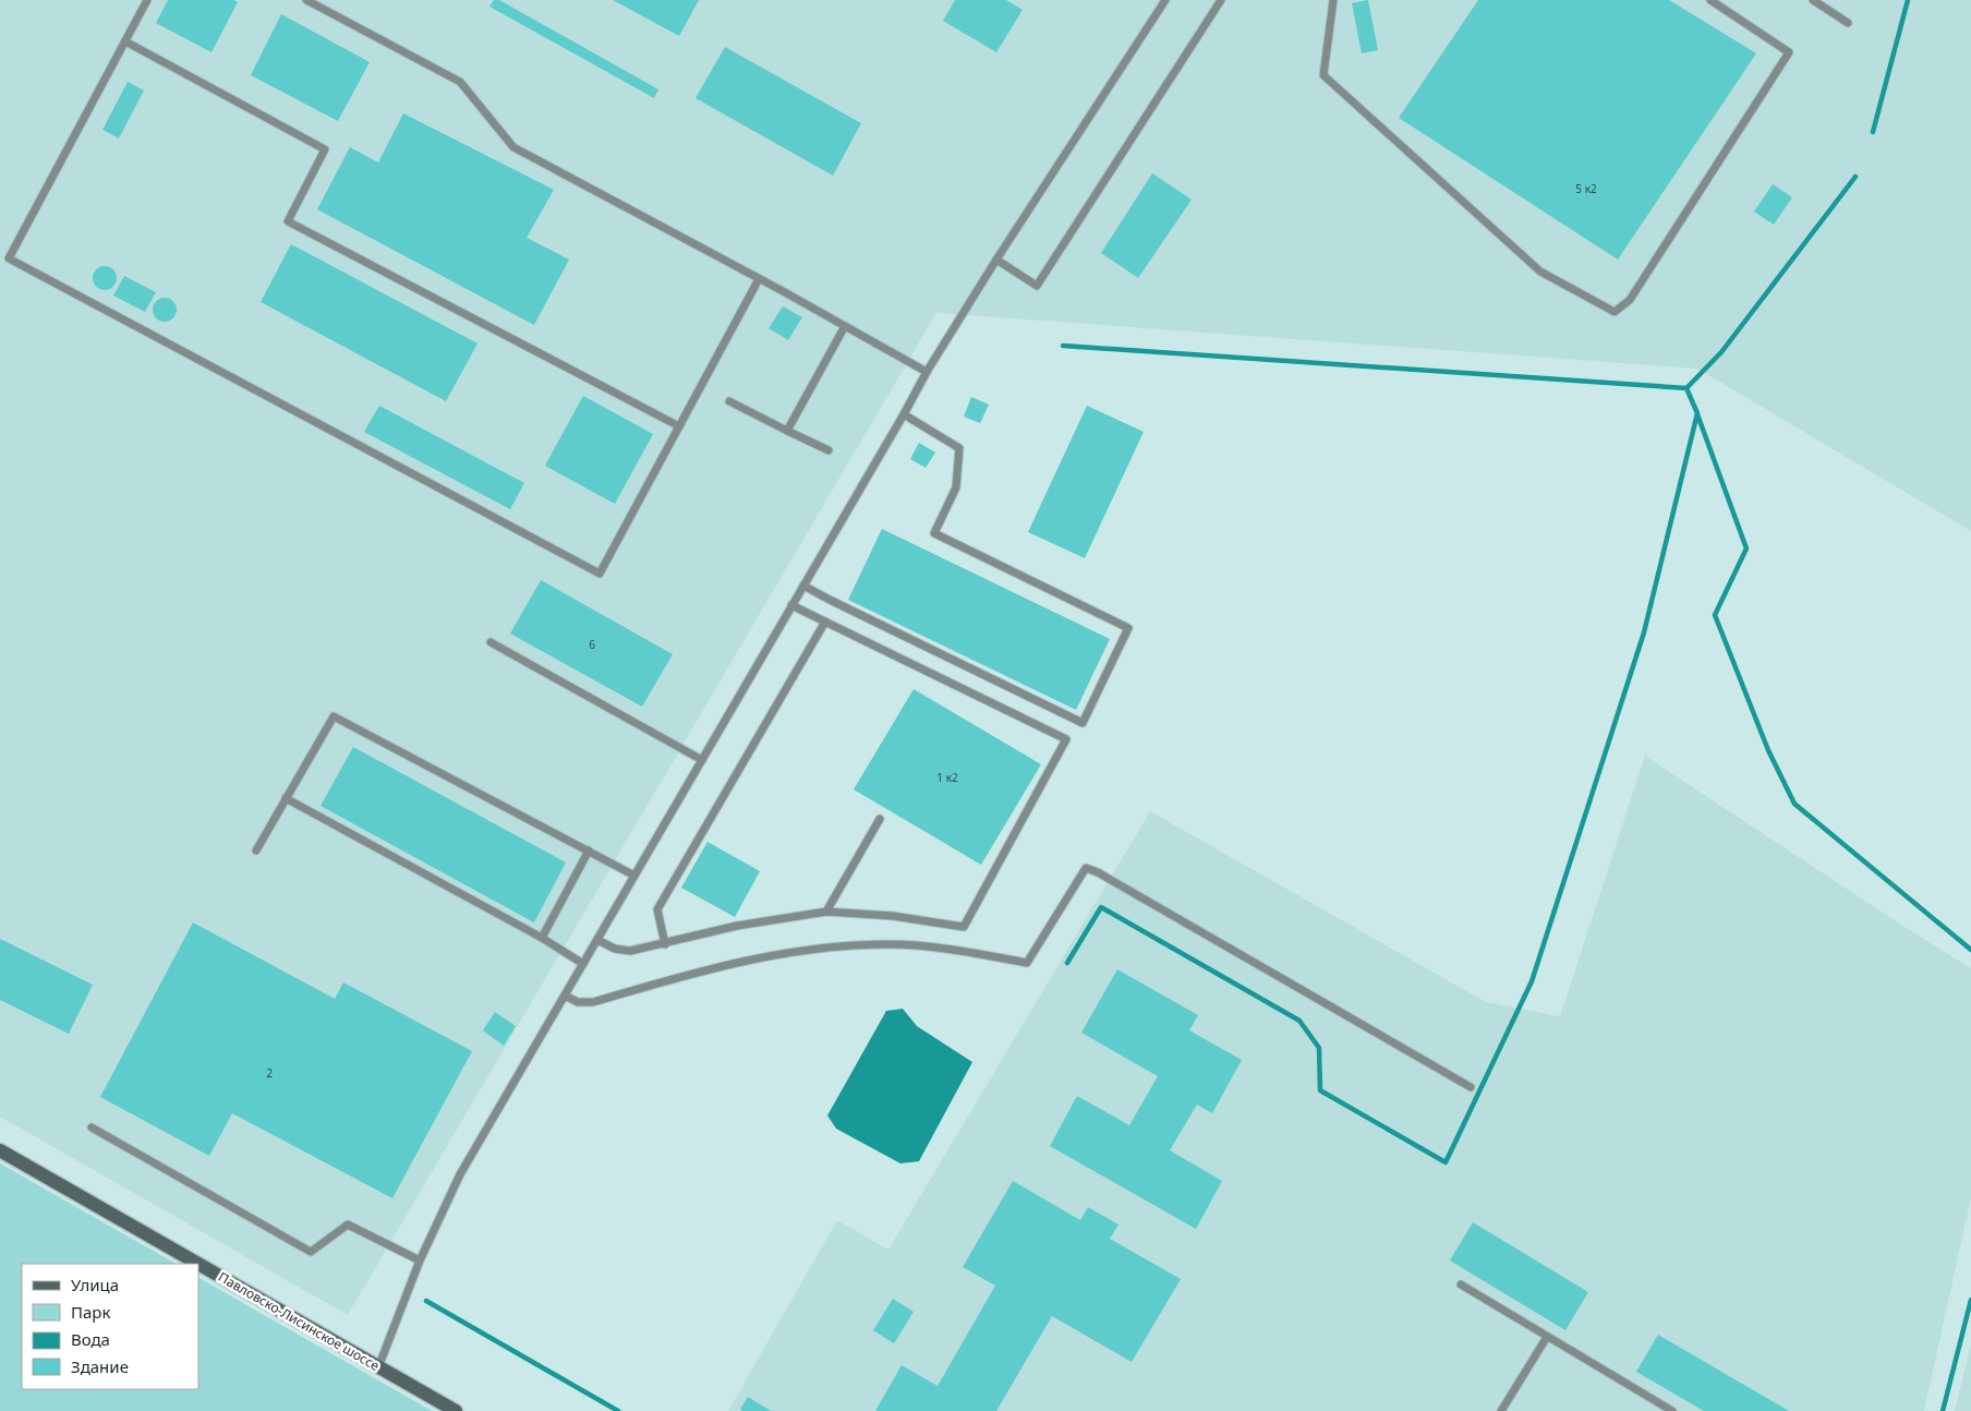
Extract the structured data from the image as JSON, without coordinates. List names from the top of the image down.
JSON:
{
  "streets": {
    "main road": ["Павловско-Лисинское шоссе"]
  },
  "house_numbers": [
    "5 к2",
    "6",
    "1 к2",
    "2"
  ],
  "legend": [
    "Улица",
    "Парк",
    "Вода",
    "Здание"
  ]
}
